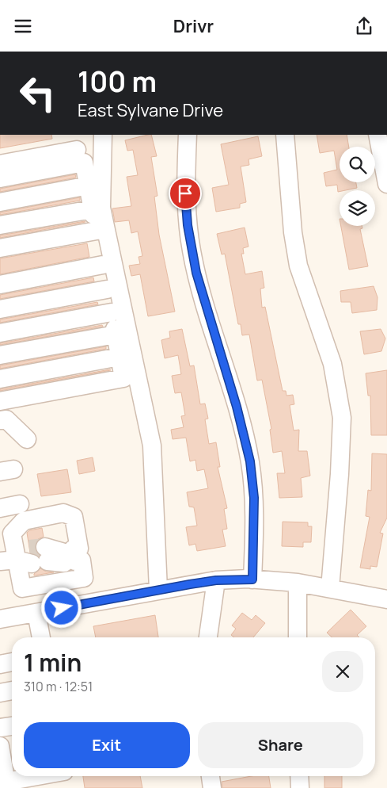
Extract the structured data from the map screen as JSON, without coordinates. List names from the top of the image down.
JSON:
{
  "page": {
    "header": "Drivr",
    "turn": ["100 m", "East Sylvane Drive"],
    "heading": ["1 min", "310 m · 12:51"],
    "buttons": ["Exit", "Share"]
  }
}
